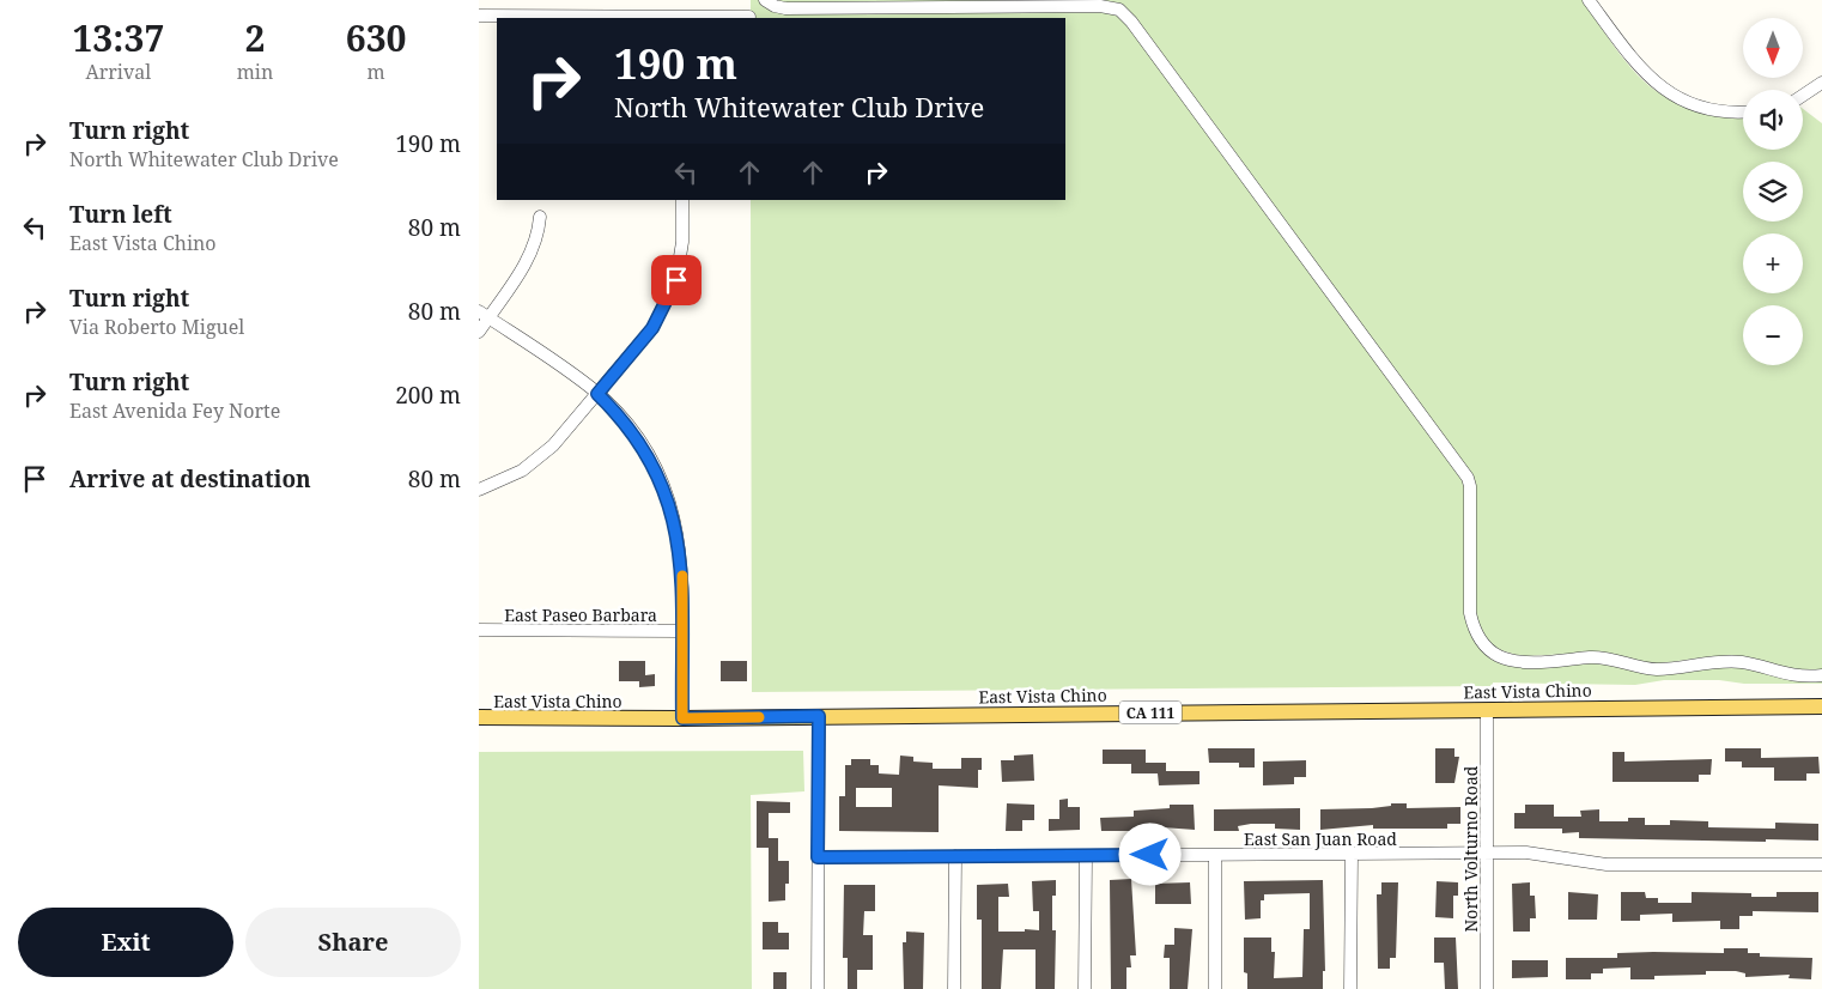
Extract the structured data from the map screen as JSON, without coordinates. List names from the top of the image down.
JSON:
{
  "streets": {
    "main road": ["East Vista Chino", "CA 111"],
    "street": ["East Paseo Barbara", "East San Juan Road", "North Volturno Road"]
  },
  "crossings": [
    ["East Vista Chino", "North Volturno Road"],
    ["East San Juan Road", "North Volturno Road"]
  ],
  "north": "bottom",
  "page": {
    "eta": [
      "13:37",
      "Arrival",
      "2",
      "min",
      "630",
      "m"
    ],
    "map_buttons": ["+", "−"],
    "turn": ["190 m", "North Whitewater Club Drive"],
    "list": [
      {
        "name": "Turn right",
        "note": "North Whitewater Club Drive",
        "value": "190 m"
      },
      {
        "name": "Turn left",
        "note": "East Vista Chino",
        "value": "80 m"
      },
      {
        "name": "Turn right",
        "note": "Via Roberto Miguel",
        "value": "80 m"
      },
      {
        "name": "Turn right",
        "note": "East Avenida Fey Norte",
        "value": "200 m"
      },
      {
        "name": "Arrive at destination",
        "value": "80 m"
      }
    ],
    "buttons": ["Exit", "Share"]
  }
}
